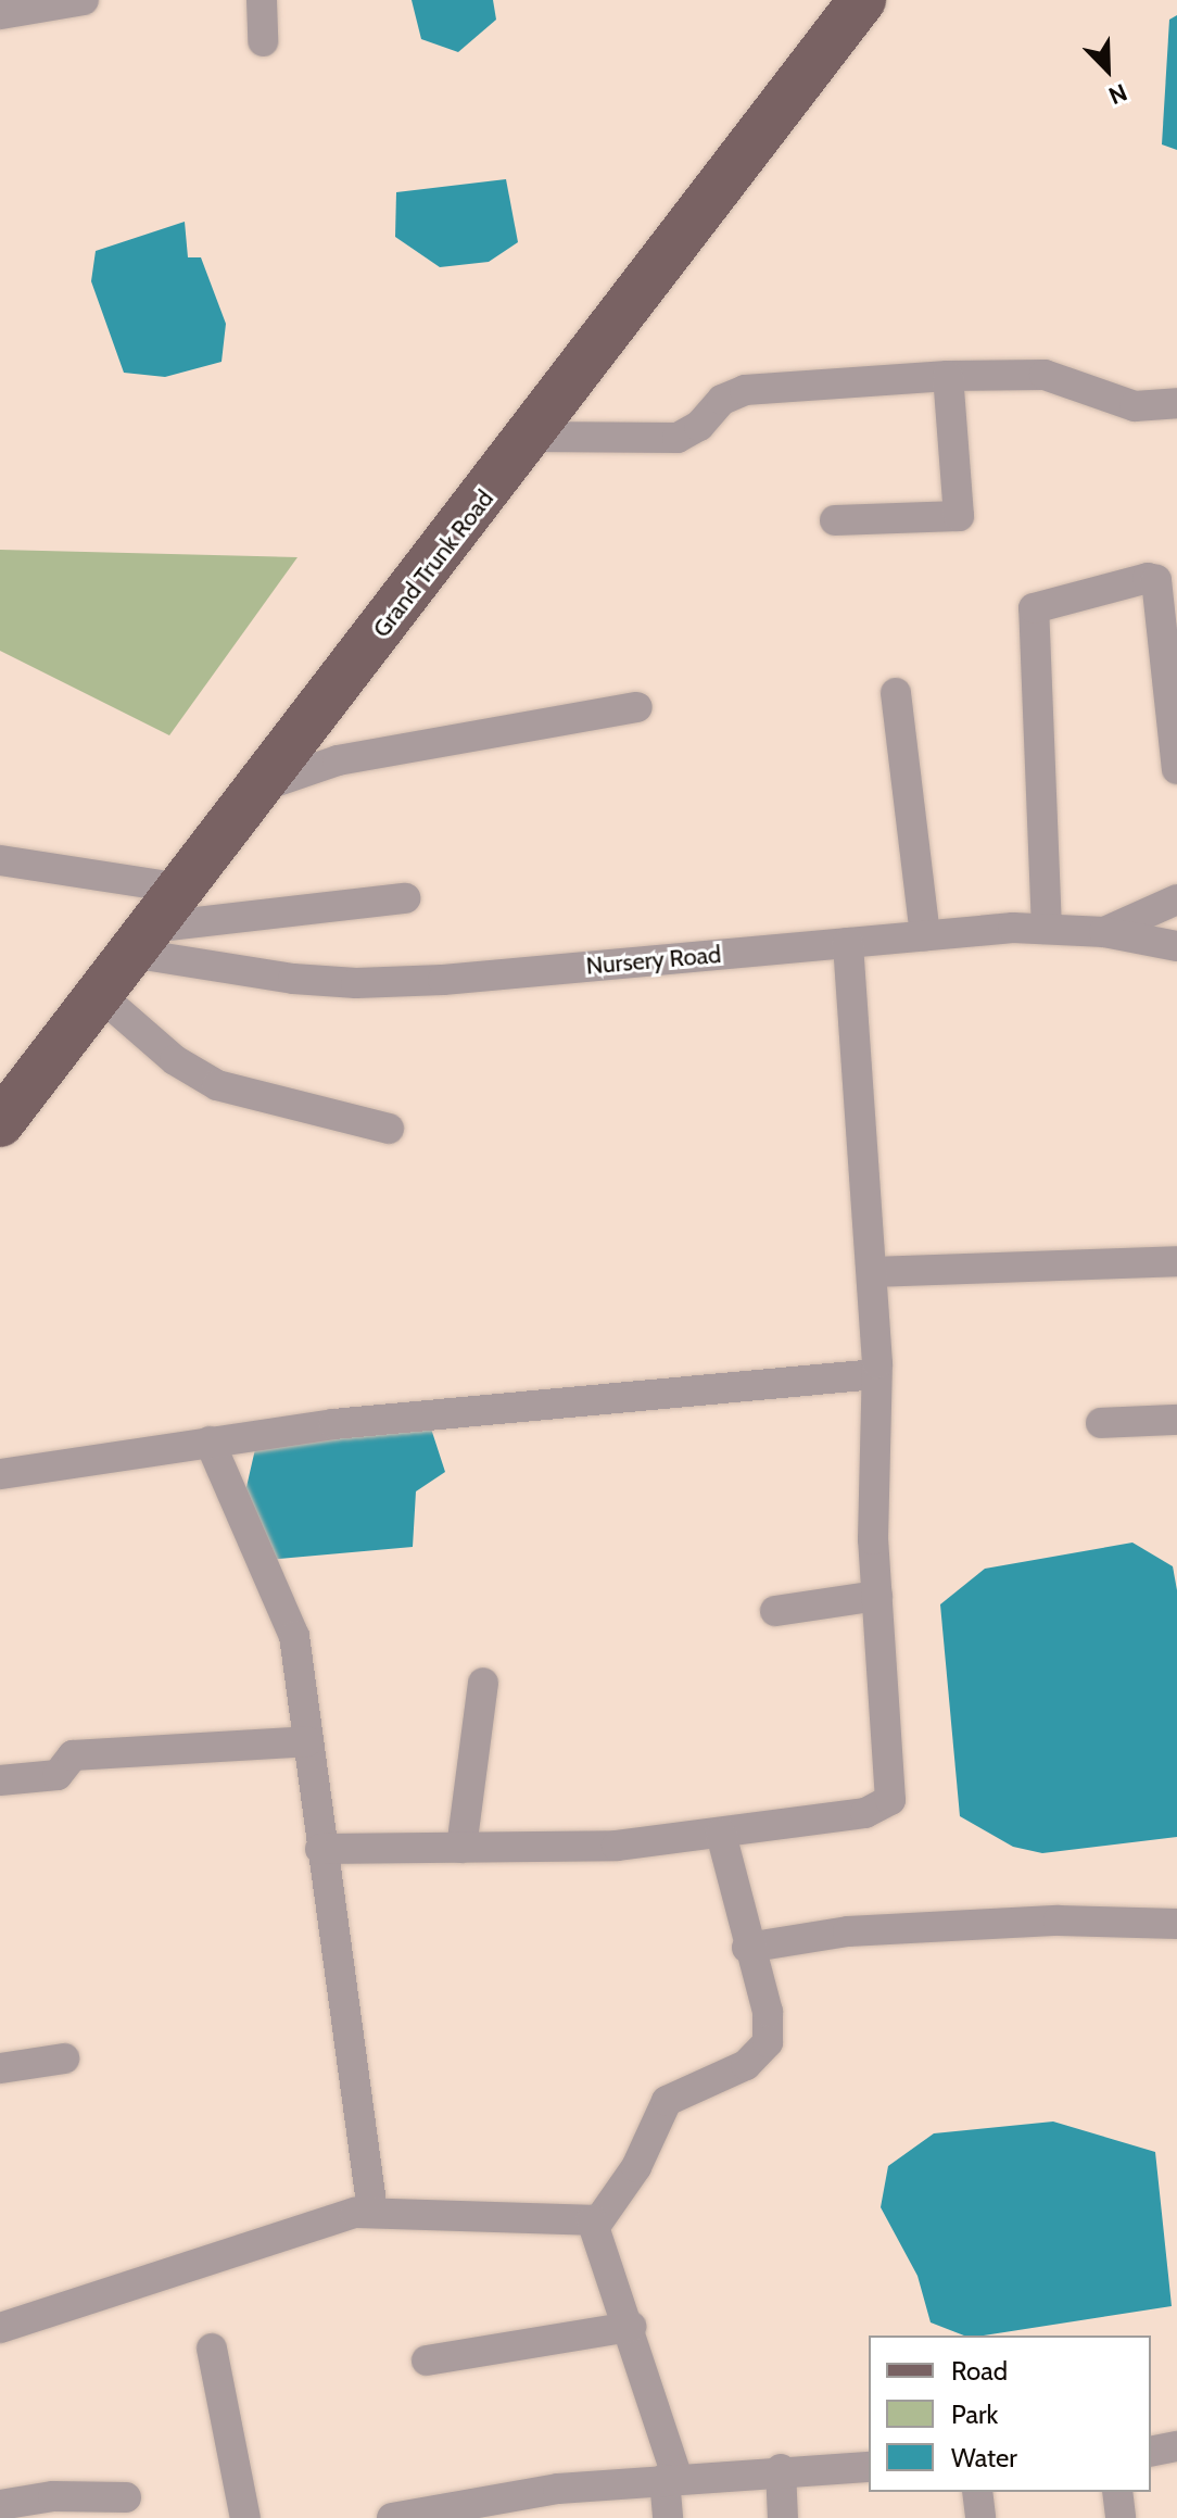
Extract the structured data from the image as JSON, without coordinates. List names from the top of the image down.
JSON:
{
  "streets": {
    "main road": ["Grand Trunk Road"],
    "street": ["Nursery Road"]
  },
  "crossings": [
    ["Grand Trunk Road", "Nursery Road"]
  ],
  "legend": ["Road", "Park", "Water"],
  "north": "bottom right"
}
